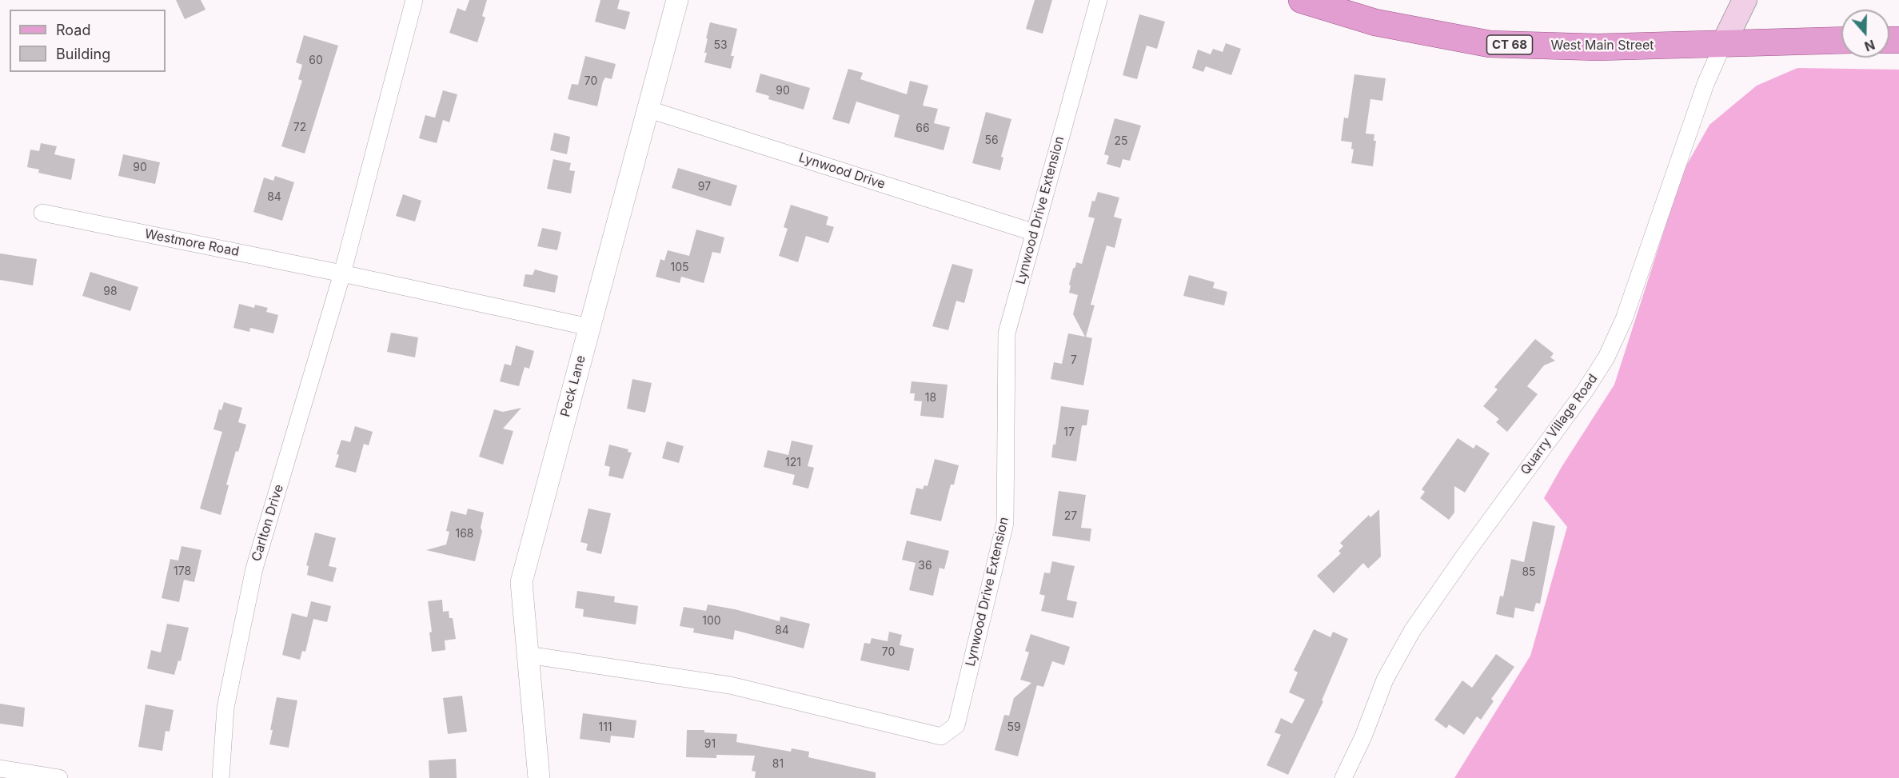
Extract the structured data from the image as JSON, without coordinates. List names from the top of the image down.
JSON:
{
  "streets": {
    "main road": ["CT 68", "West Main Street"],
    "street": [
      "Lynwood Drive",
      "Lynwood Drive Extension",
      "Westmore Road",
      "Peck Lane",
      "Quarry Village Road",
      "Carlton Drive"
    ]
  },
  "crossings": [
    ["West Main Street", "Quarry Village Road"],
    ["Lynwood Drive", "Lynwood Drive Extension"],
    ["Lynwood Drive", "Peck Lane"],
    ["Lynwood Drive Extension", "Peck Lane"],
    ["Westmore Road", "Peck Lane"],
    ["Westmore Road", "Carlton Drive"]
  ],
  "house_numbers": [
    "53",
    "60",
    "70",
    "90",
    "72",
    "66",
    "56",
    "25",
    "90",
    "97",
    "84",
    "105",
    "98",
    "7",
    "18",
    "17",
    "121",
    "27",
    "168",
    "36",
    "178",
    "85",
    "100",
    "84",
    "70",
    "111",
    "59",
    "91",
    "81"
  ],
  "legend": ["Road", "Building"],
  "north": "bottom"
}
